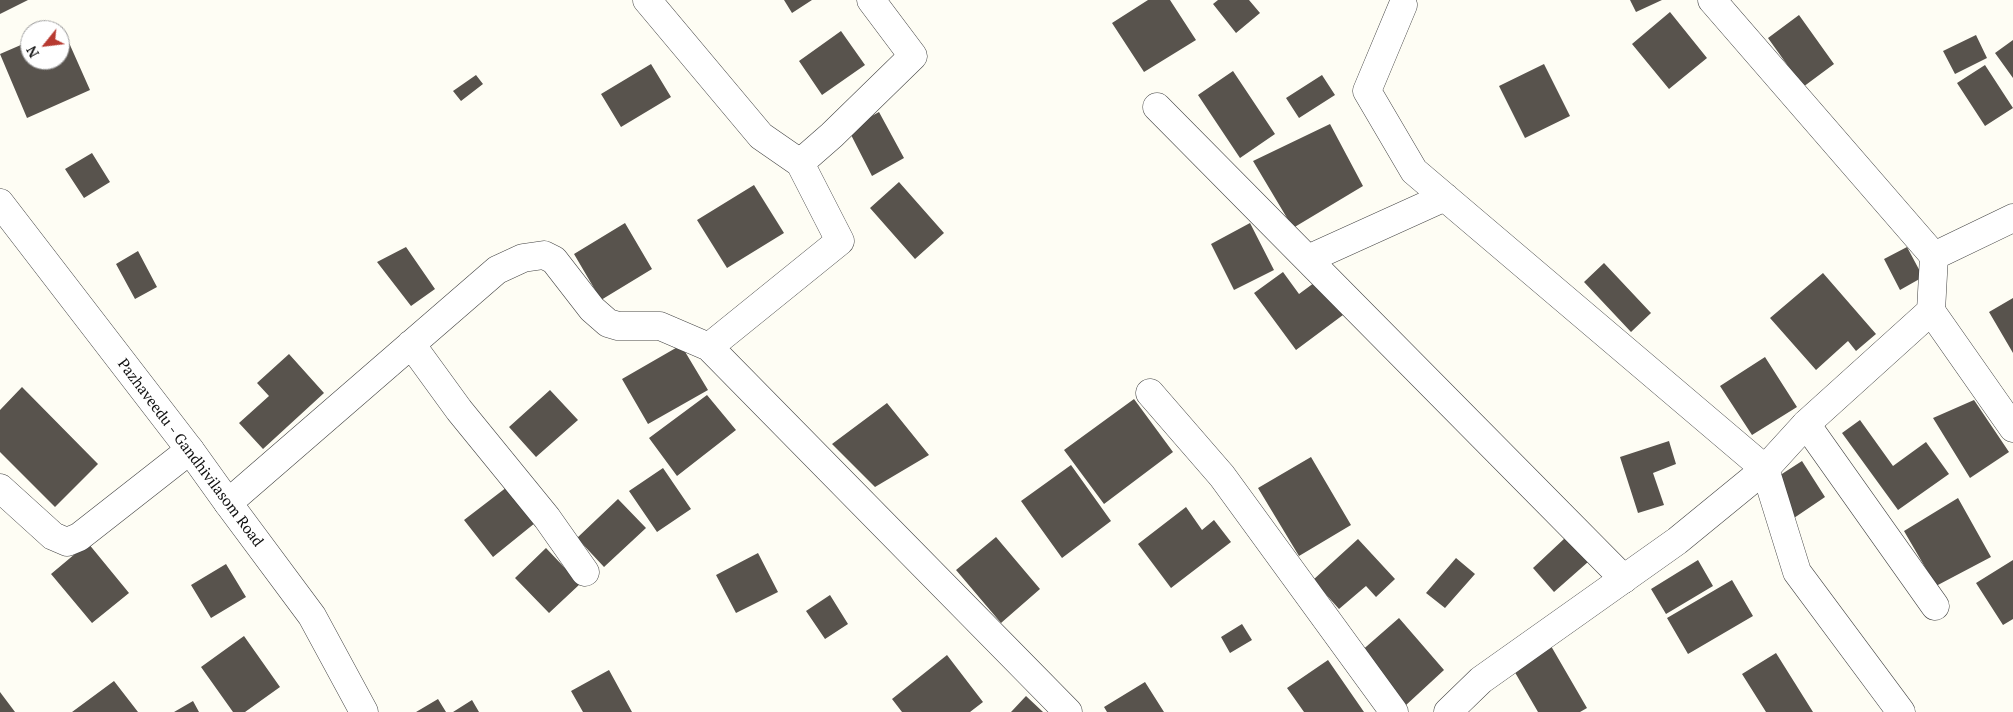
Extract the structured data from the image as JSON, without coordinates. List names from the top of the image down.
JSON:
{
  "streets": {
    "street": ["Pazhaveedu - Gandhivilasom Road"]
  },
  "north": "bottom left"
}
